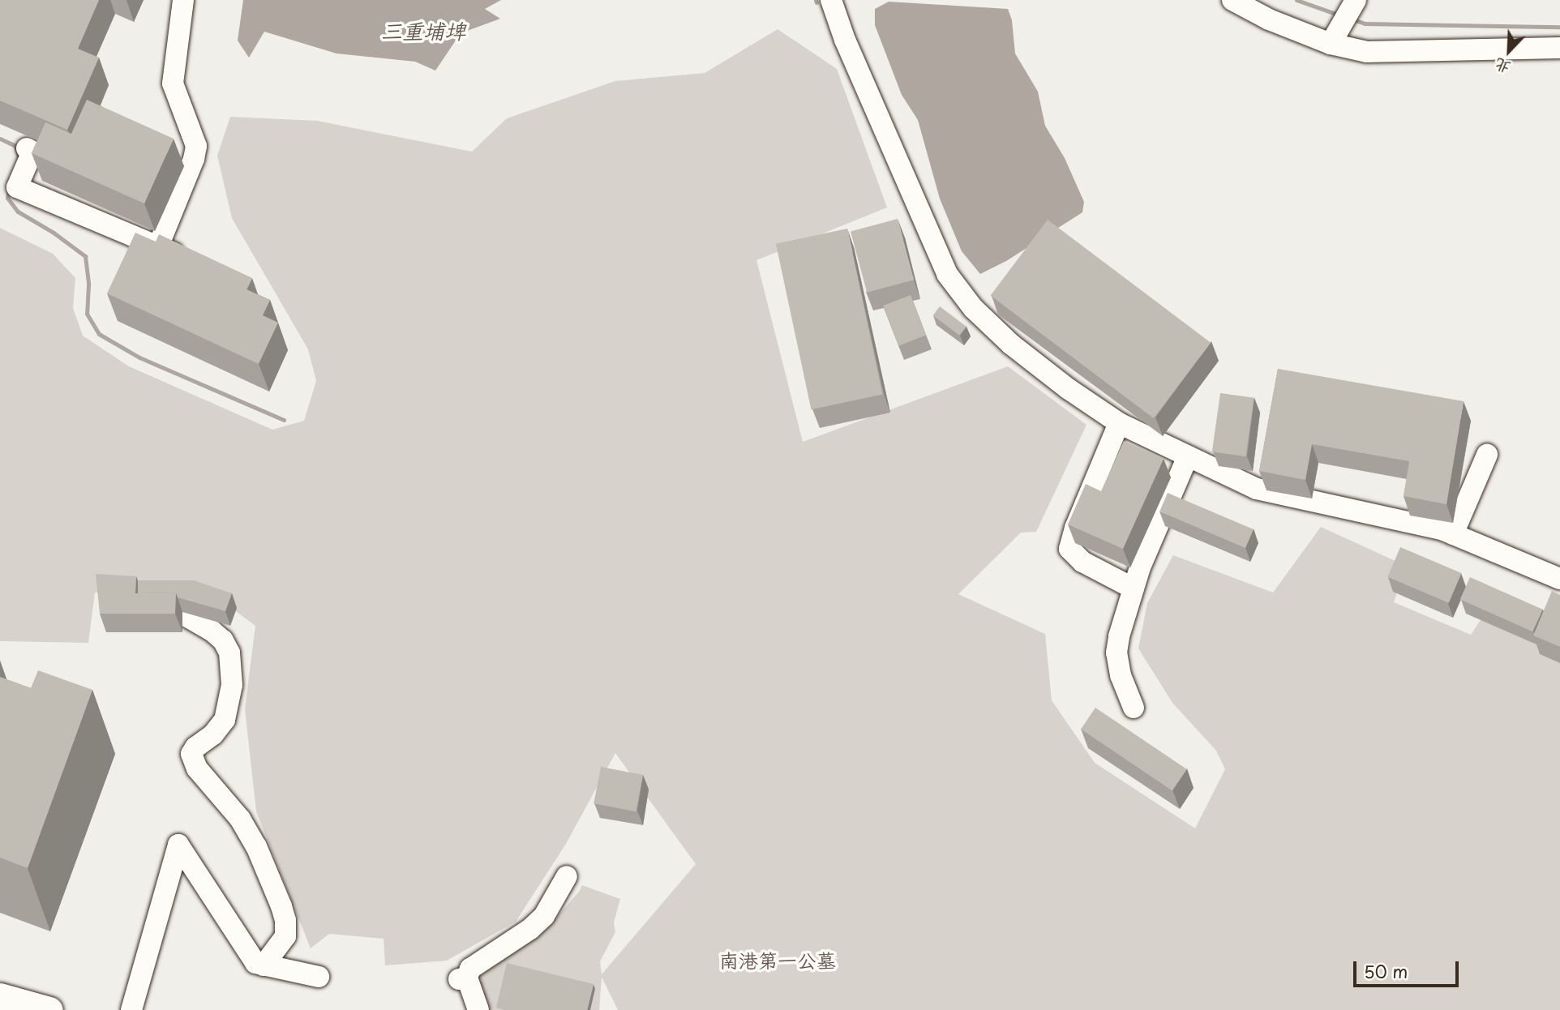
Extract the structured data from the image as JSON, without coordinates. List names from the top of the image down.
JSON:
{
  "water": ["三重埔埤"],
  "parks": ["南港第一公墓"],
  "scale_bar": "50 m",
  "north": "bottom left"
}
